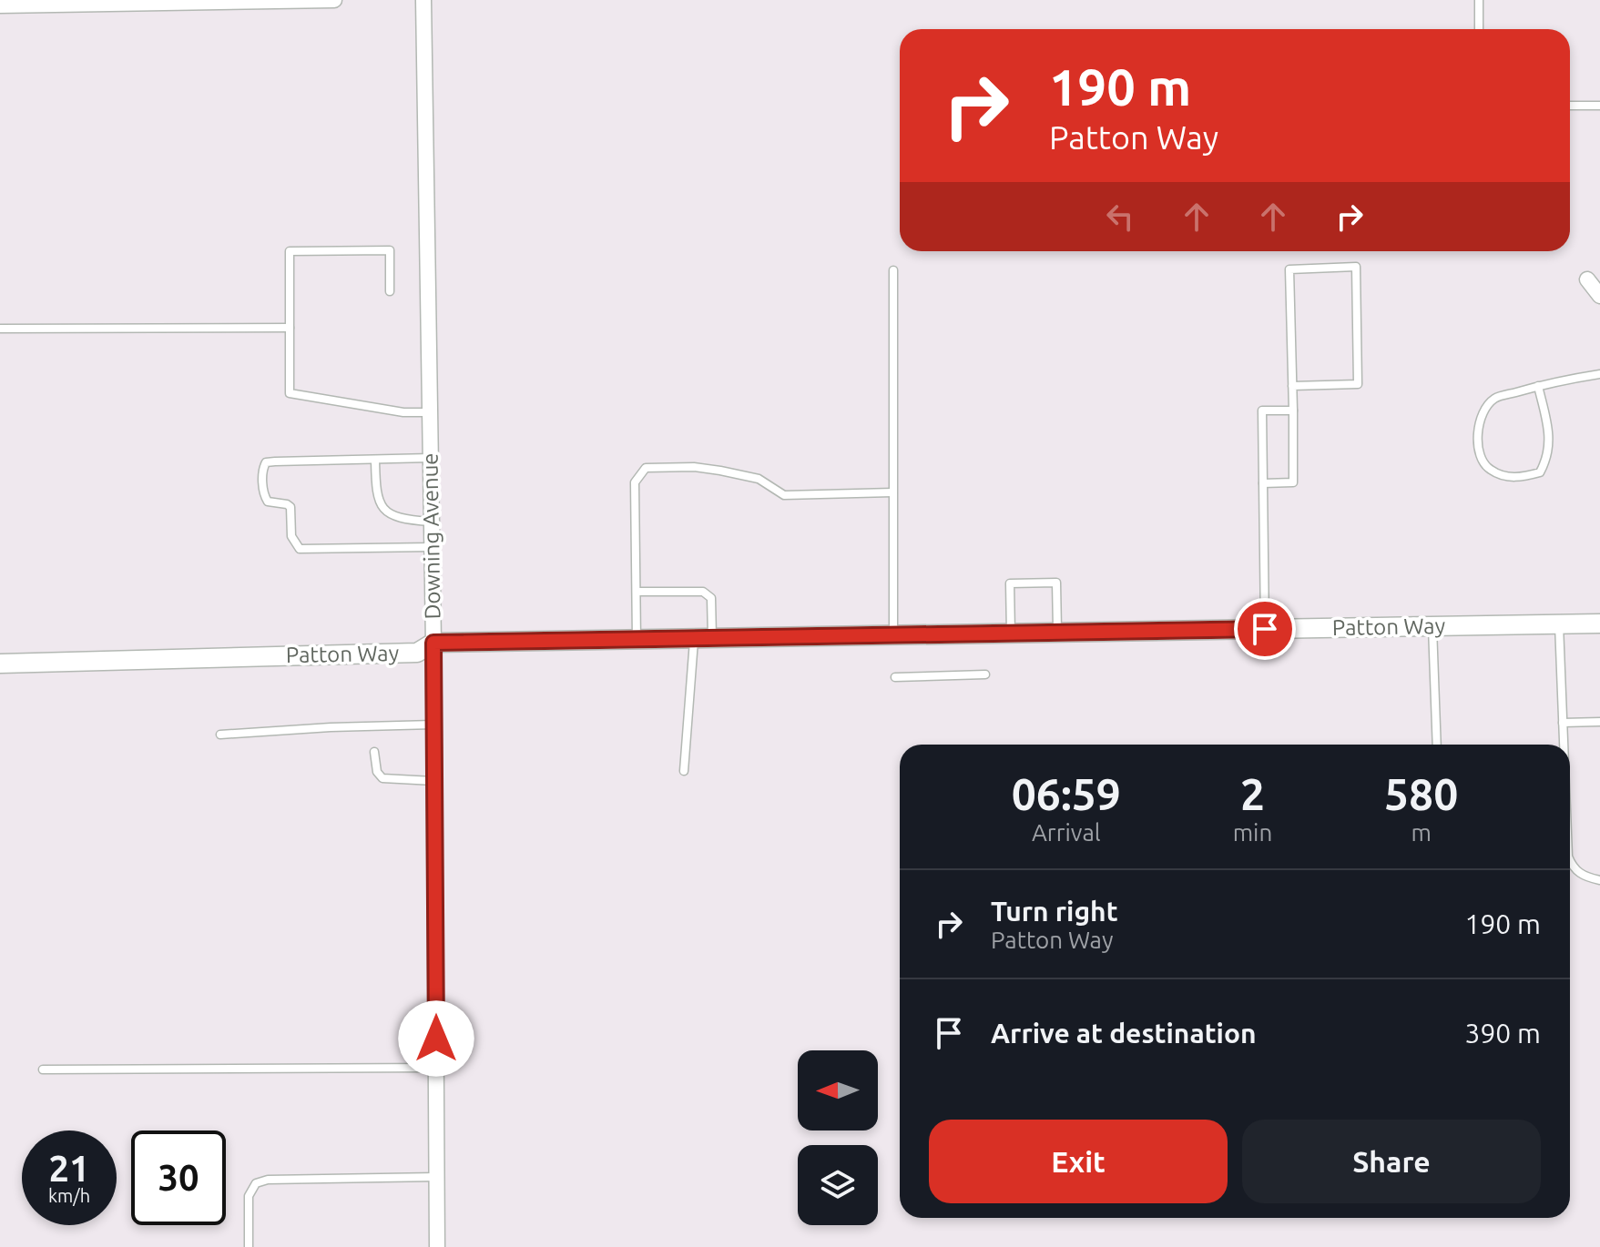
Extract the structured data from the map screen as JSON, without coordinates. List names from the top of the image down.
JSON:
{
  "streets": {
    "street": ["Downing Avenue", "Patton Way"]
  },
  "crossings": [
    ["Downing Avenue", "Patton Way"]
  ],
  "north": "left",
  "page": {
    "turn": ["190 m", "Patton Way"],
    "eta": [
      "06:59",
      "Arrival",
      "2",
      "min",
      "580",
      "m"
    ],
    "list": [
      {
        "name": "Turn right",
        "note": "Patton Way",
        "value": "190 m"
      },
      {
        "name": "Arrive at destination",
        "value": "390 m"
      }
    ],
    "buttons": ["Exit", "Share"],
    "speed": "21 km/h",
    "limit": "30"
  }
}
